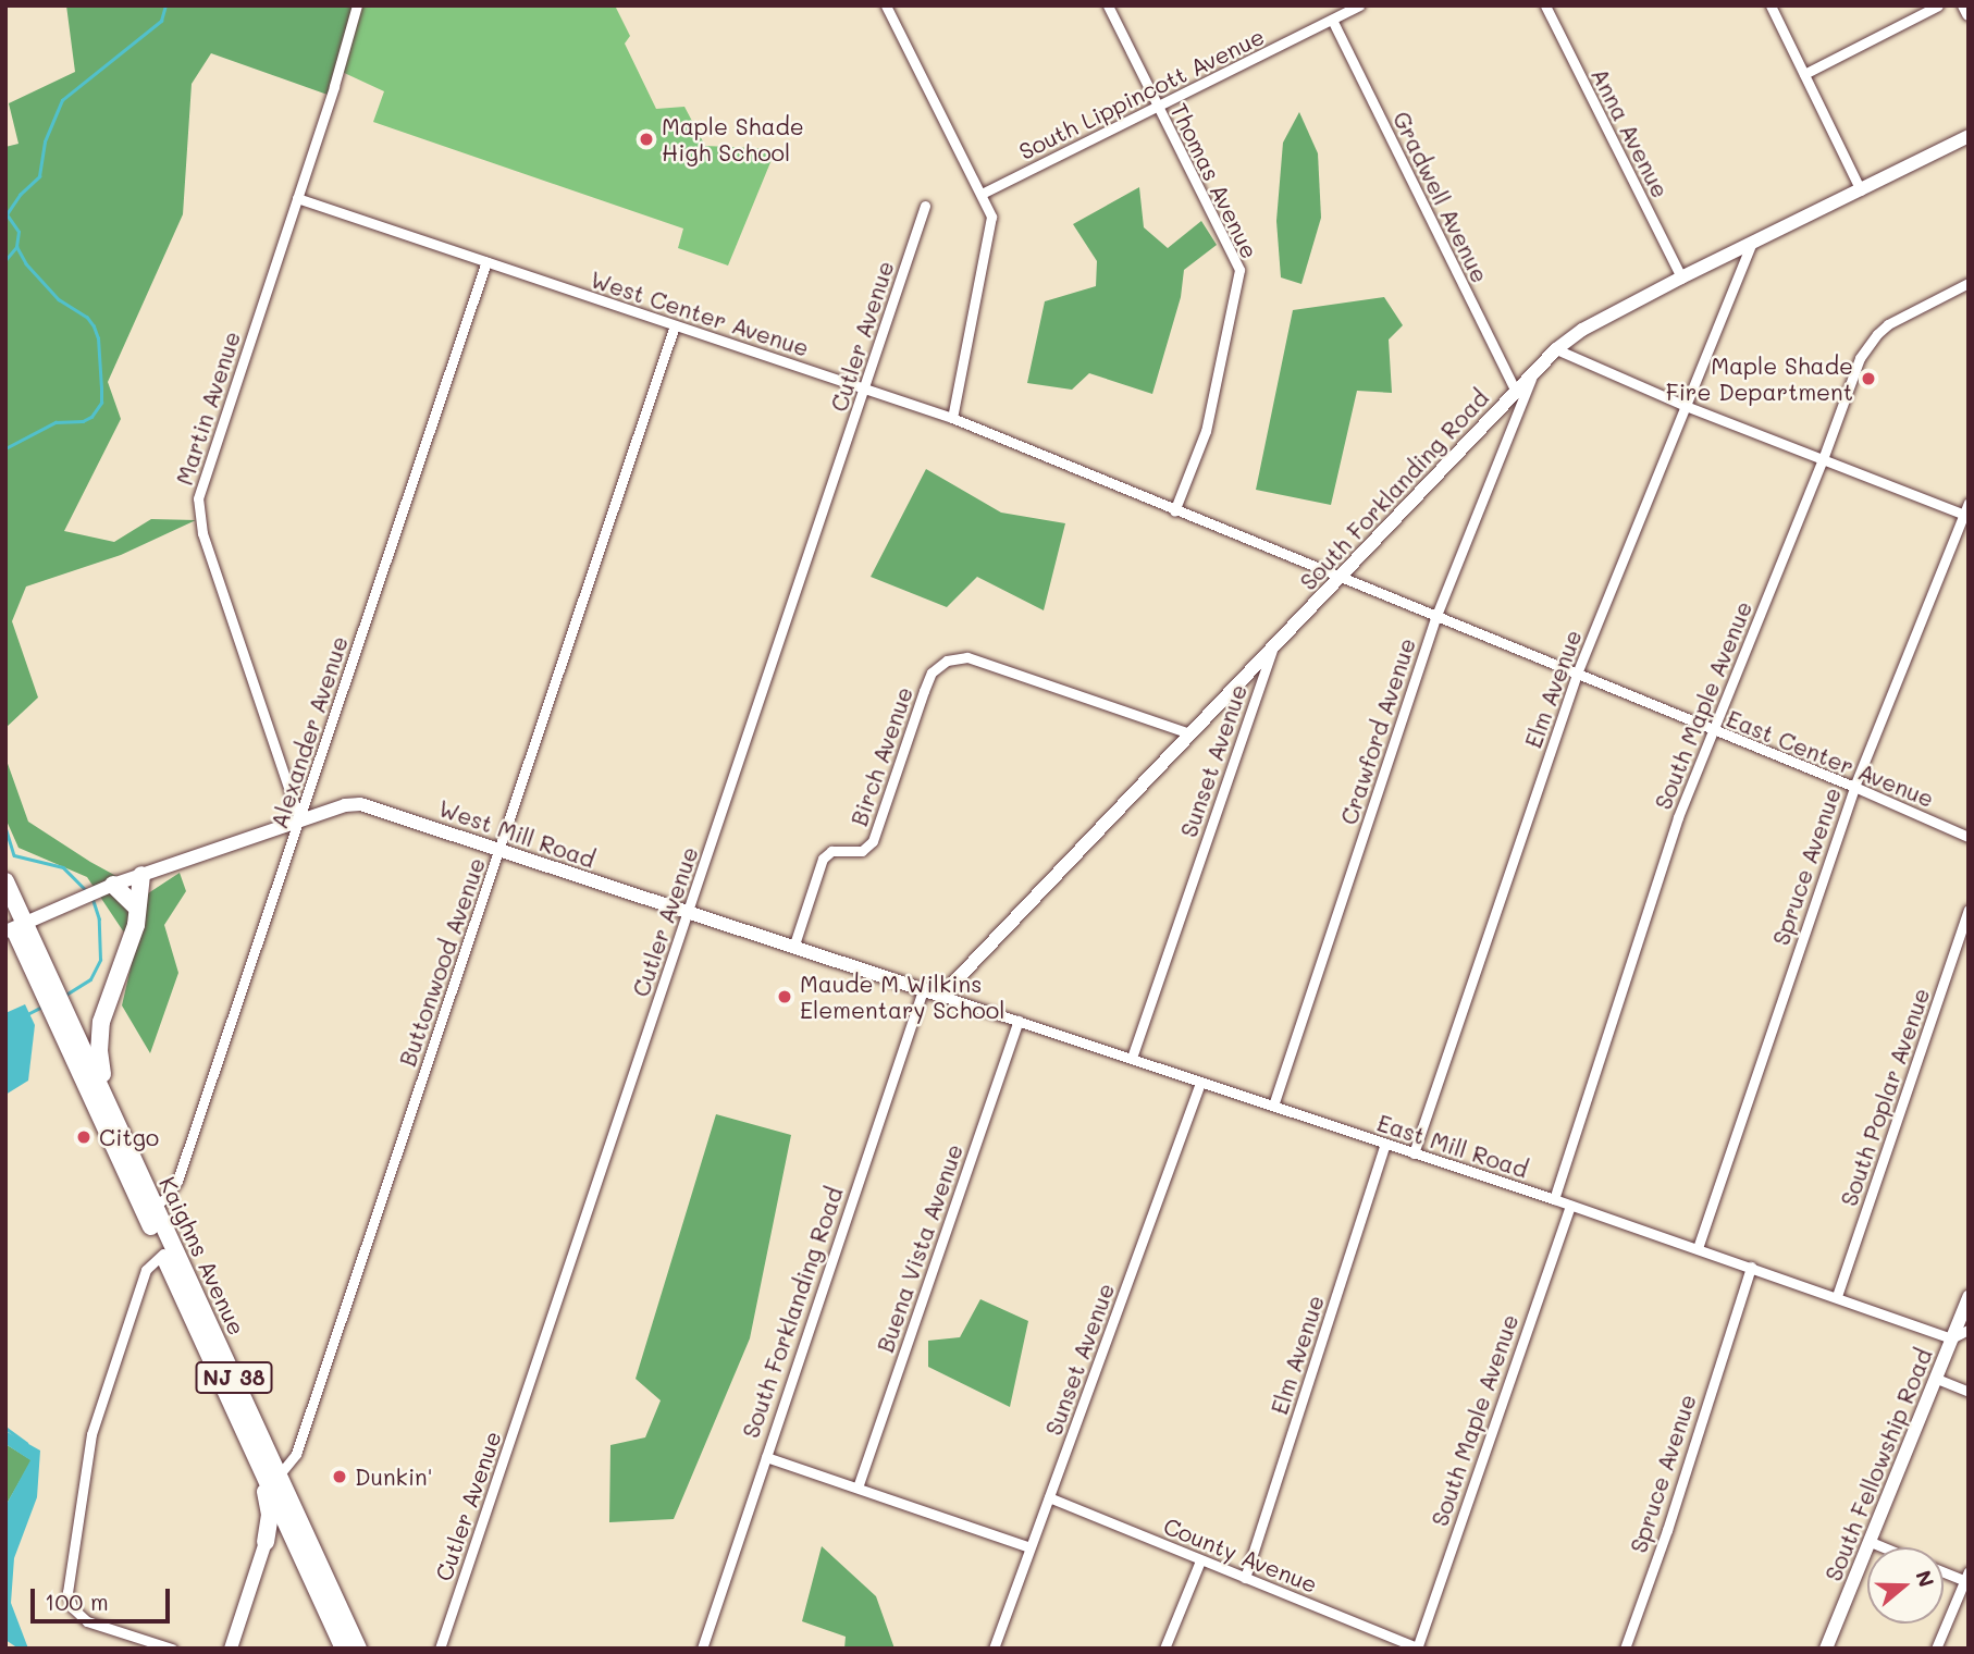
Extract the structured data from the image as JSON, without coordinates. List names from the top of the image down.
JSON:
{
  "streets": {
    "highway": ["Kaighns Avenue", "NJ 38"],
    "street": [
      "South Lippincott Avenue",
      "Anna Avenue",
      "Thomas Avenue",
      "Gradwell Avenue",
      "West Center Avenue",
      "Cutler Avenue",
      "Martin Avenue",
      "South Forklanding Road",
      "Elm Avenue",
      "South Maple Avenue",
      "Crawford Avenue",
      "Alexander Avenue",
      "Birch Avenue",
      "East Center Avenue",
      "Sunset Avenue",
      "West Mill Road",
      "Spruce Avenue",
      "Buttonwood Avenue",
      "South Poplar Avenue",
      "East Mill Road",
      "Buena Vista Avenue",
      "South Fellowship Road",
      "County Avenue"
    ]
  },
  "crossings": [
    ["South Lippincott Avenue", "Thomas Avenue"],
    ["South Lippincott Avenue", "Gradwell Avenue"],
    ["Anna Avenue", "South Forklanding Road"],
    ["Thomas Avenue", "West Center Avenue"],
    ["Gradwell Avenue", "South Forklanding Road"],
    ["West Center Avenue", "Cutler Avenue"],
    ["West Center Avenue", "Martin Avenue"],
    ["West Center Avenue", "South Forklanding Road"],
    ["West Center Avenue", "Alexander Avenue"],
    ["West Center Avenue", "East Center Avenue"],
    ["West Center Avenue", "Buttonwood Avenue"],
    ["Cutler Avenue", "West Mill Road"],
    ["Martin Avenue", "Alexander Avenue"],
    ["Martin Avenue", "West Mill Road"],
    ["South Forklanding Road", "Elm Avenue"],
    ["South Forklanding Road", "Crawford Avenue"],
    ["South Forklanding Road", "Birch Avenue"],
    ["South Forklanding Road", "East Center Avenue"],
    ["South Forklanding Road", "Sunset Avenue"],
    ["South Forklanding Road", "West Mill Road"],
    ["South Forklanding Road", "East Mill Road"],
    ["Elm Avenue", "East Center Avenue"],
    ["Elm Avenue", "East Mill Road"],
    ["Elm Avenue", "County Avenue"],
    ["South Maple Avenue", "East Center Avenue"],
    ["South Maple Avenue", "East Mill Road"],
    ["South Maple Avenue", "County Avenue"],
    ["Crawford Avenue", "East Center Avenue"],
    ["Crawford Avenue", "East Mill Road"],
    ["Alexander Avenue", "West Mill Road"],
    ["Alexander Avenue", "Kaighns Avenue"],
    ["Birch Avenue", "West Mill Road"],
    ["East Center Avenue", "Spruce Avenue"],
    ["Sunset Avenue", "East Mill Road"],
    ["Sunset Avenue", "County Avenue"],
    ["West Mill Road", "Buttonwood Avenue"],
    ["West Mill Road", "East Mill Road"],
    ["West Mill Road", "Kaighns Avenue"],
    ["Spruce Avenue", "East Mill Road"],
    ["Buttonwood Avenue", "Kaighns Avenue"],
    ["South Poplar Avenue", "East Mill Road"],
    ["East Mill Road", "Buena Vista Avenue"],
    ["East Mill Road", "South Fellowship Road"]
  ],
  "places": [
    "Maple Shade High School",
    "Maple Shade Fire Department",
    "Maude M Wilkins Elementary School",
    "Citgo",
    "Dunkin'"
  ],
  "scale_bar": "100 m",
  "north": "right"
}
